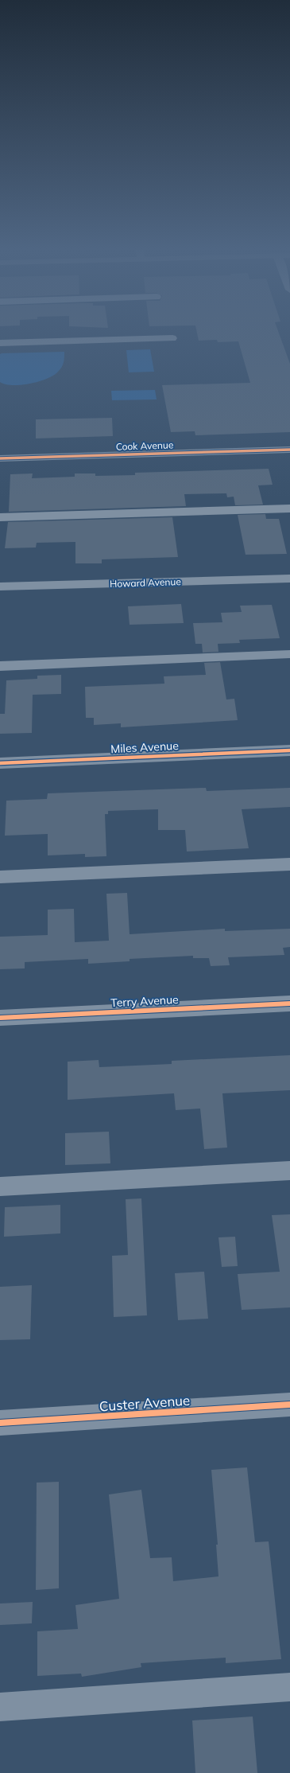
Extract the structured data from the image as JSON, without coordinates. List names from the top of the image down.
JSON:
{
  "streets": {
    "street": [
      "Cook Avenue",
      "Howard Avenue",
      "Miles Avenue",
      "Terry Avenue",
      "Custer Avenue"
    ]
  }
}
